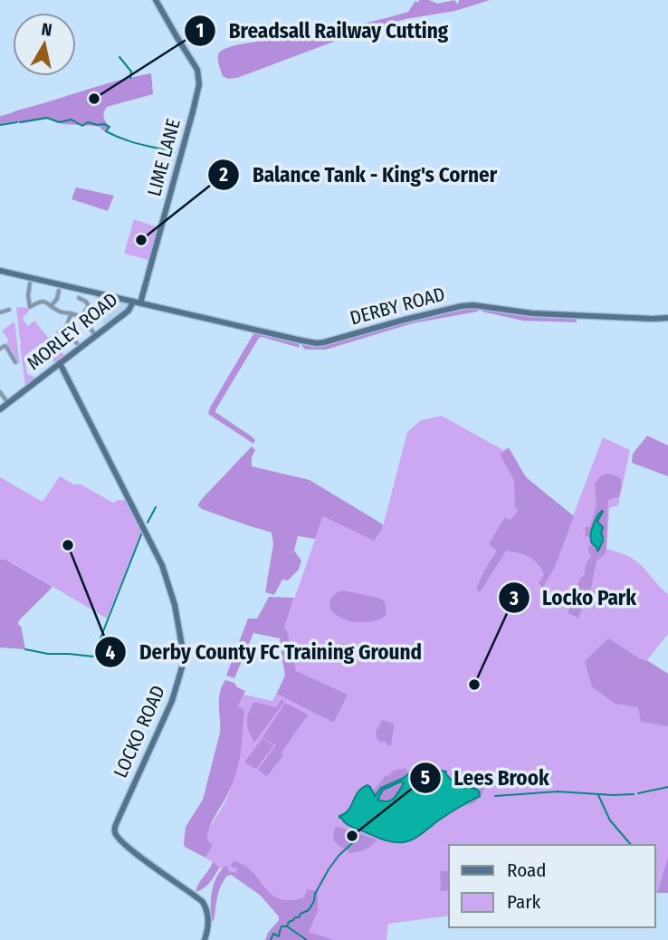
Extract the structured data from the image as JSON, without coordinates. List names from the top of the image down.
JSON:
{
  "streets": {
    "street": [
      "LIME LANE",
      "DERBY ROAD",
      "MORLEY ROAD",
      "LOCKO ROAD"
    ]
  },
  "crossings": [
    ["LIME LANE", "DERBY ROAD"],
    ["LIME LANE", "MORLEY ROAD"],
    ["DERBY ROAD", "MORLEY ROAD"],
    ["MORLEY ROAD", "LOCKO ROAD"]
  ],
  "places": [
    "Breadsall Railway Cutting",
    "Balance Tank - King's Corner",
    "Derby County FC Training Ground",
    "Locko Park",
    "Lees Brook"
  ],
  "legend": ["Road", "Park"],
  "north": "top"
}
